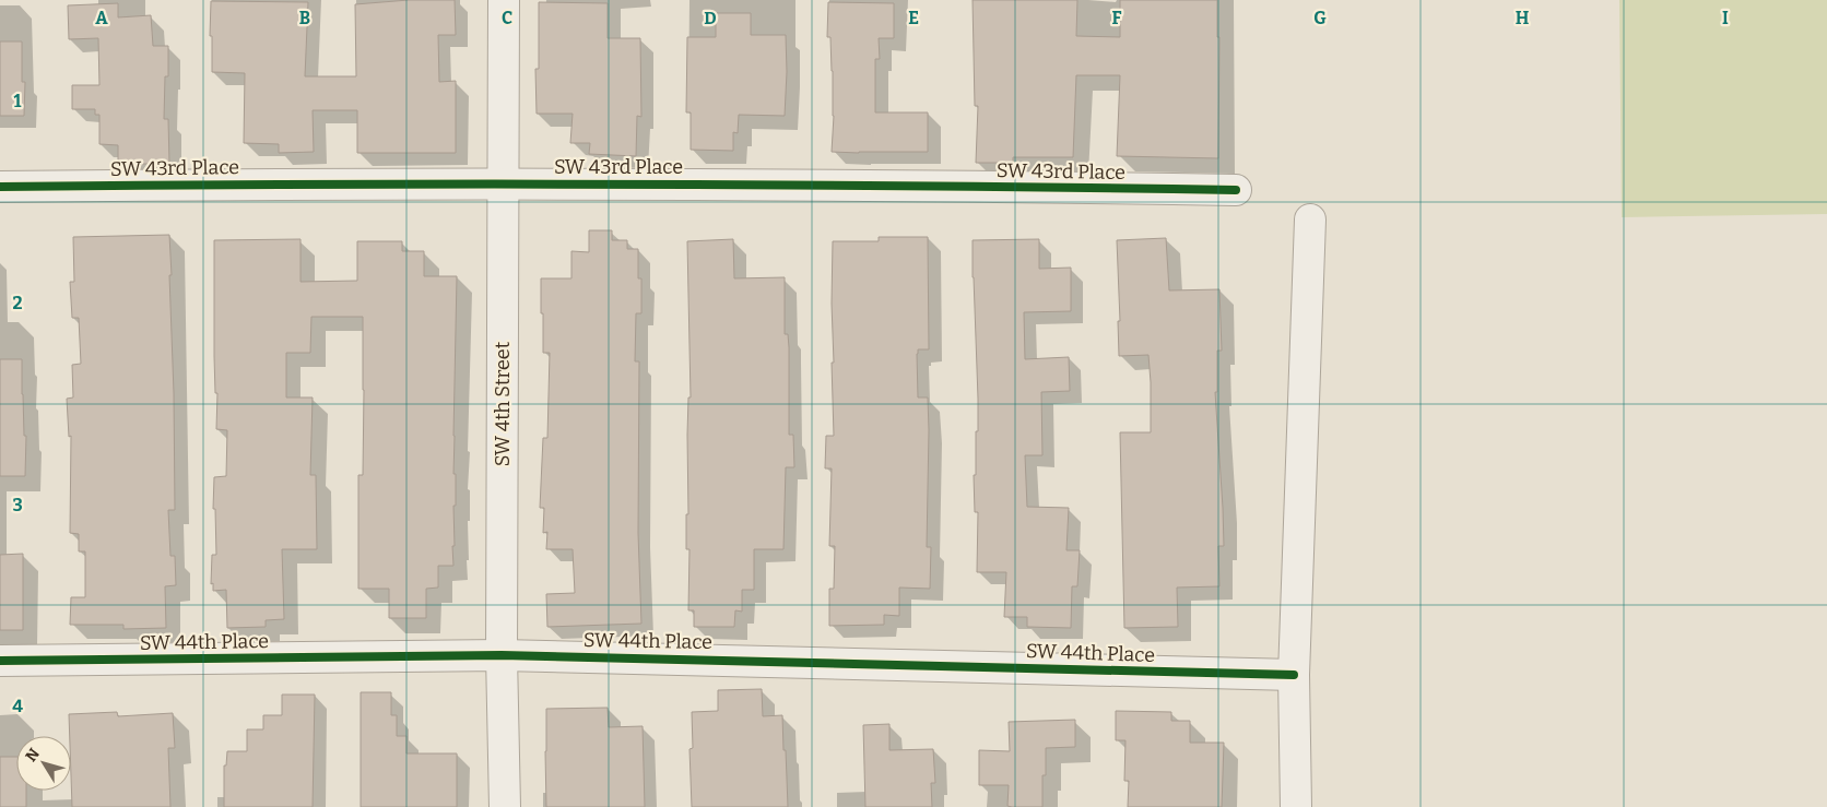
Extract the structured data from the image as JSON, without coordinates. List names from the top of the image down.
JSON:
{
  "streets": {
    "street": ["SW 43rd Place", "SW 4th Street", "SW 44th Place"]
  },
  "crossings": [
    ["SW 43rd Place", "SW 4th Street"],
    ["SW 4th Street", "SW 44th Place"]
  ],
  "north": "top left",
  "grid": {
    "columns": [
      "A",
      "B",
      "C",
      "D",
      "E",
      "F",
      "G",
      "H",
      "I"
    ],
    "rows": [
      "1",
      "2",
      "3",
      "4"
    ]
  }
}
